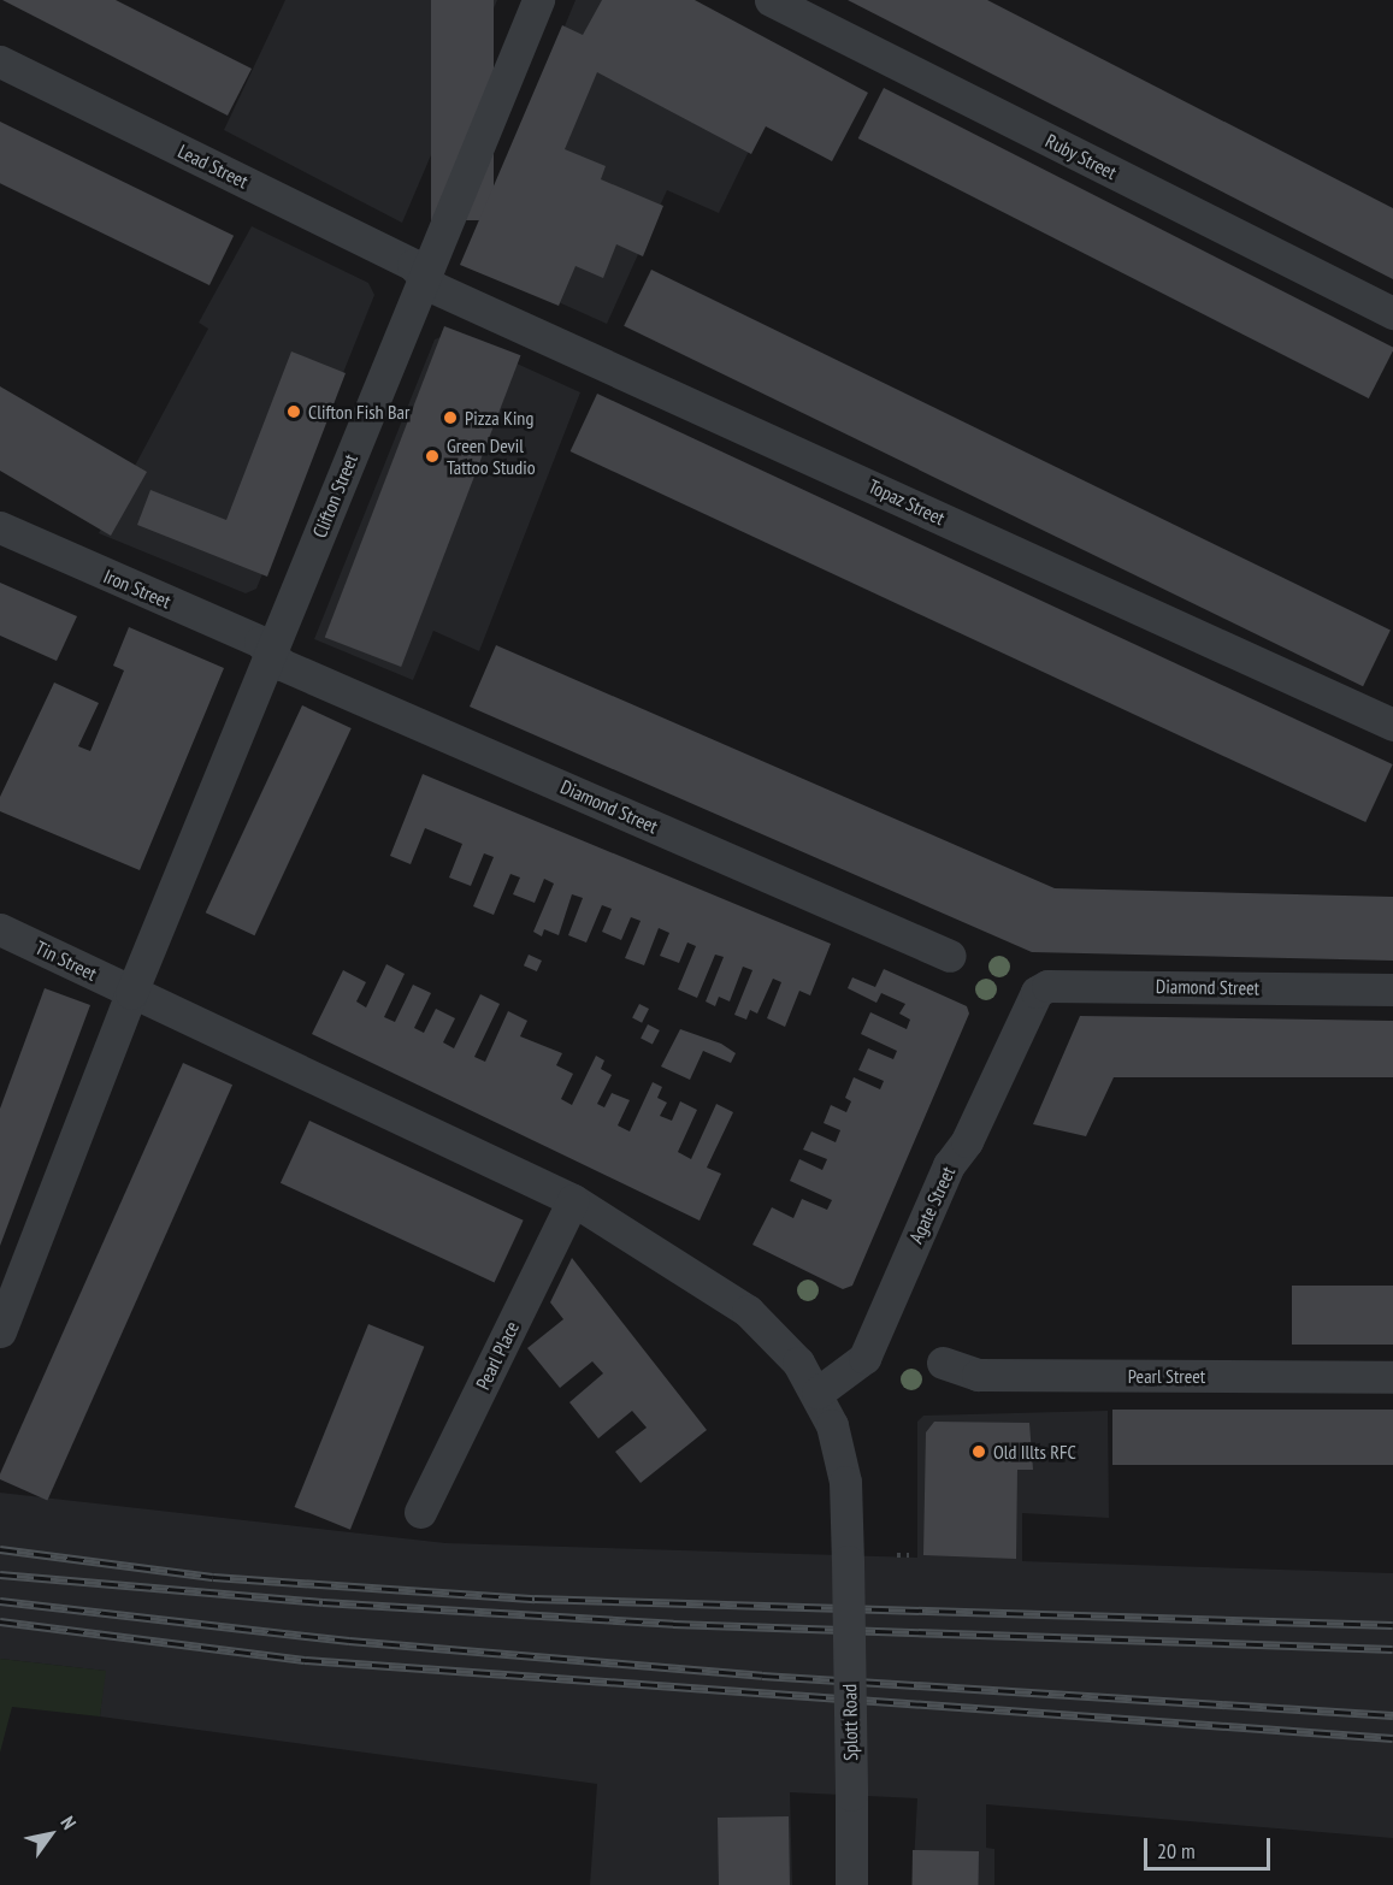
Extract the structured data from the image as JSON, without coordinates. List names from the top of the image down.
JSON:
{
  "streets": {
    "street": [
      "Ruby Street",
      "Lead Street",
      "Clifton Street",
      "Topaz Street",
      "Iron Street",
      "Diamond Street",
      "Tin Street",
      "Agate Street",
      "Pearl Place",
      "Pearl Street",
      "Splott Road"
    ]
  },
  "crossings": [
    ["Lead Street", "Clifton Street"],
    ["Lead Street", "Topaz Street"],
    ["Clifton Street", "Topaz Street"],
    ["Clifton Street", "Iron Street"],
    ["Clifton Street", "Diamond Street"],
    ["Clifton Street", "Tin Street"],
    ["Iron Street", "Diamond Street"],
    ["Diamond Street", "Agate Street"],
    ["Tin Street", "Pearl Place"],
    ["Tin Street", "Splott Road"],
    ["Agate Street", "Splott Road"],
    ["Pearl Place", "Splott Road"]
  ],
  "places": [
    "Clifton Fish Bar",
    "Pizza King",
    "Green Devil Tattoo Studio",
    "Old Illts RFC"
  ],
  "scale_bar": "20 m",
  "north": "top right"
}
